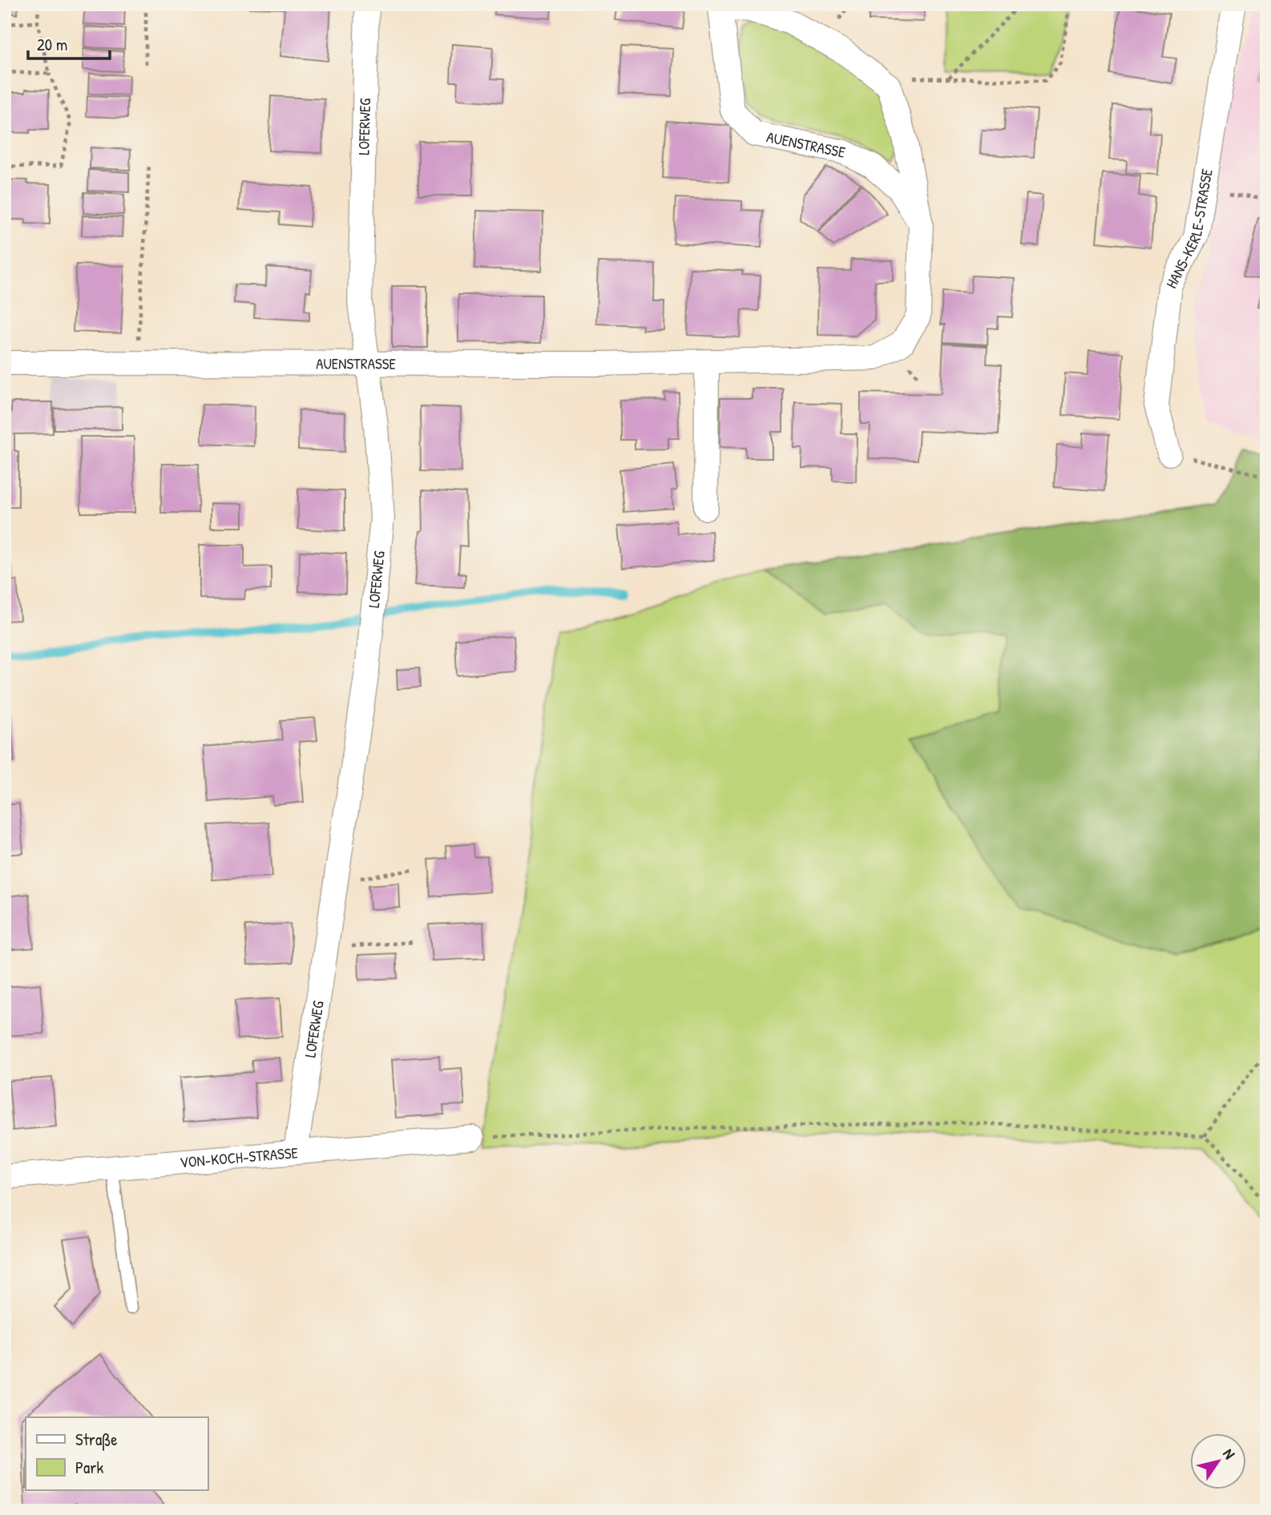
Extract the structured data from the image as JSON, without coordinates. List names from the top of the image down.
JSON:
{
  "streets": {
    "street": [
      "LOFERWEG",
      "AUENSTRASSE",
      "HANS-KERLE-STRASSE",
      "VON-KOCH-STRASSE"
    ]
  },
  "crossings": [
    ["LOFERWEG", "AUENSTRASSE"],
    ["LOFERWEG", "VON-KOCH-STRASSE"]
  ],
  "legend": ["Straße", "Park"],
  "scale_bar": "20 m",
  "north": "top right"
}
